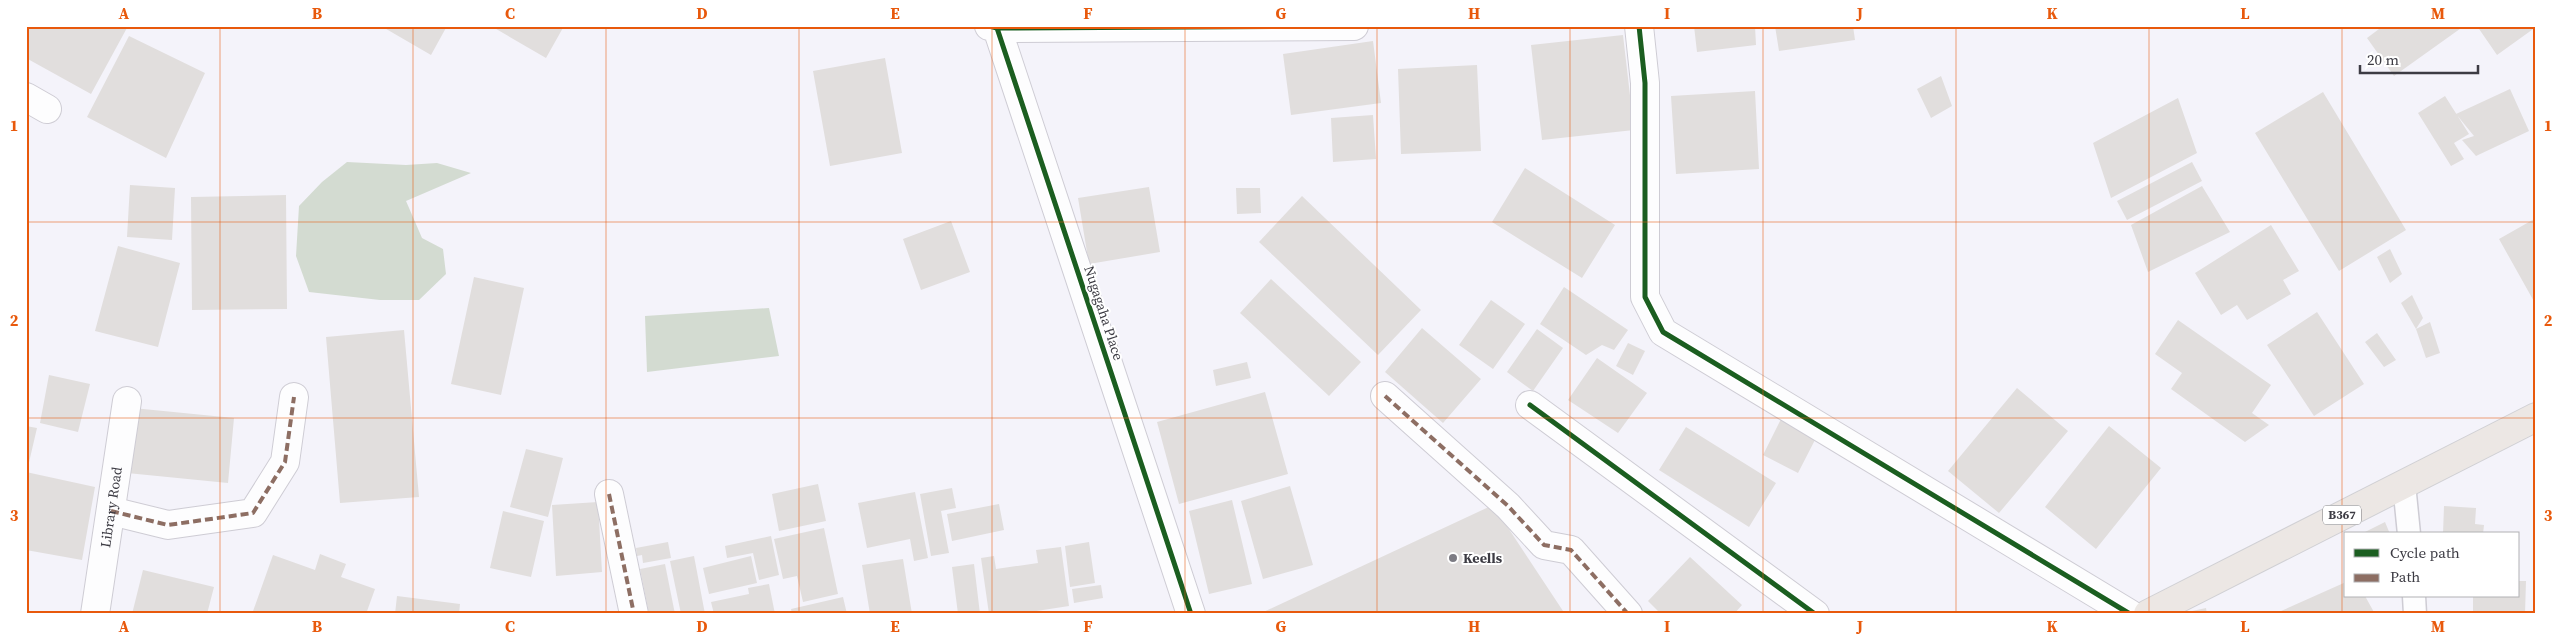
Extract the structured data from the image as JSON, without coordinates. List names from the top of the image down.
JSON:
{
  "streets": {
    "main road": ["B367"],
    "street": ["Nugagaha Place", "Library Road"]
  },
  "places": ["Keells"],
  "legend": ["Cycle path", "Path"],
  "scale_bar": "20 m",
  "grid": {
    "columns": [
      "A",
      "B",
      "C",
      "D",
      "E",
      "F",
      "G",
      "H",
      "I",
      "J",
      "K",
      "L",
      "M"
    ],
    "rows": ["1", "2", "3"]
  }
}
